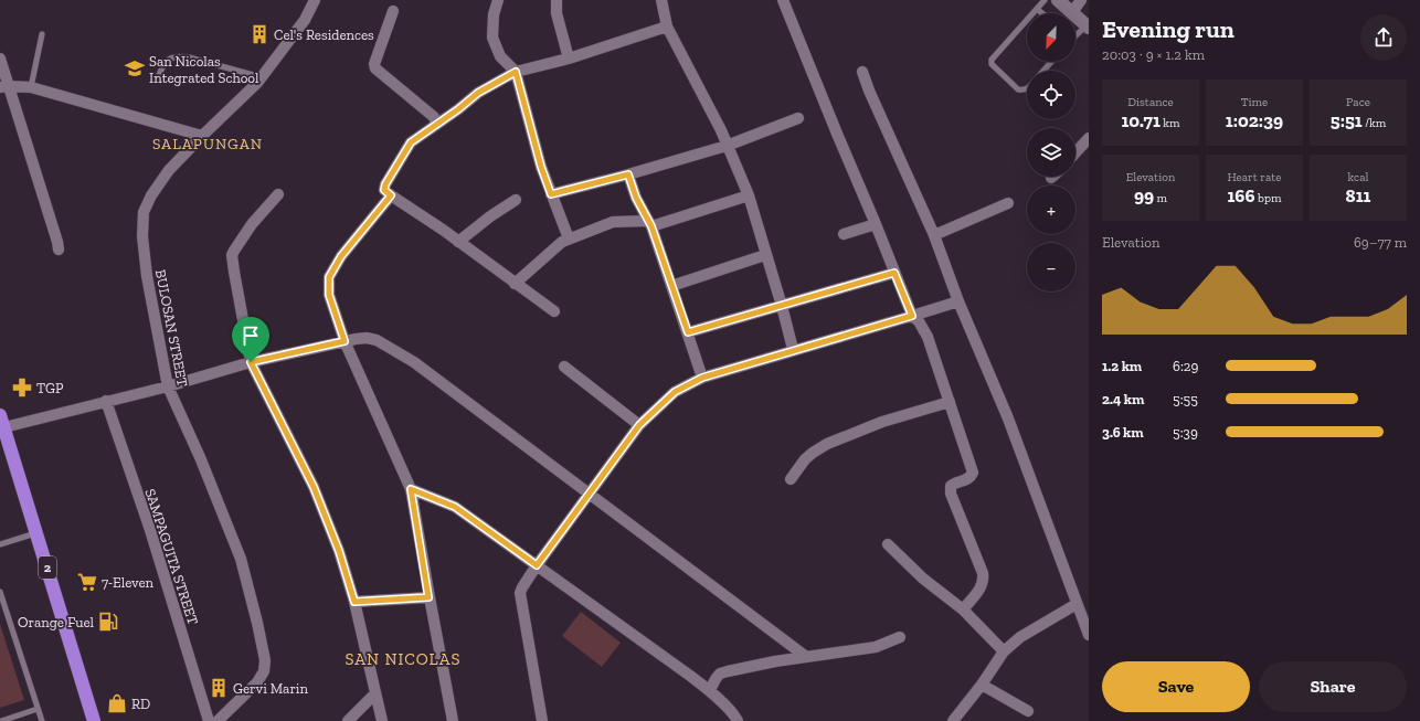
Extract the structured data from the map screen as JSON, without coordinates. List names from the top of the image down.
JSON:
{
  "streets": {
    "highway": ["2"],
    "street": ["BULOSAN STREET", "SAMPAGUITA STREET"]
  },
  "districts": ["SALAPUNGAN", "SAN NICOLAS"],
  "places": {
    "building": ["Cel's Residences", "Gervi Marin"],
    "school or university": ["San Nicolas Integrated School"],
    "pharmacy": ["TGP"],
    "supermarket": ["7-Eleven"],
    "fuel station": ["Orange Fuel"],
    "shop": ["RD"]
  },
  "north": "bottom left",
  "page": {
    "heading": ["Evening run", "20:03 · 9 × 1.2 km"],
    "map_buttons": ["+", "−"],
    "stats": [
      ["Distance", "10.71 km"],
      ["Time", "1:02:39"],
      ["Pace", "5:51 /km"],
      ["Elevation", "99 m"],
      ["Heart rate", "166 bpm"],
      ["kcal", "811"]
    ],
    "chart": ["Elevation", "69–77 m"],
    "list": [
      {
        "name": "1.2 km",
        "note": "6:29"
      },
      {
        "name": "2.4 km",
        "note": "5:55"
      },
      {
        "name": "3.6 km",
        "note": "5:39"
      }
    ],
    "buttons": ["Save", "Share"]
  }
}
